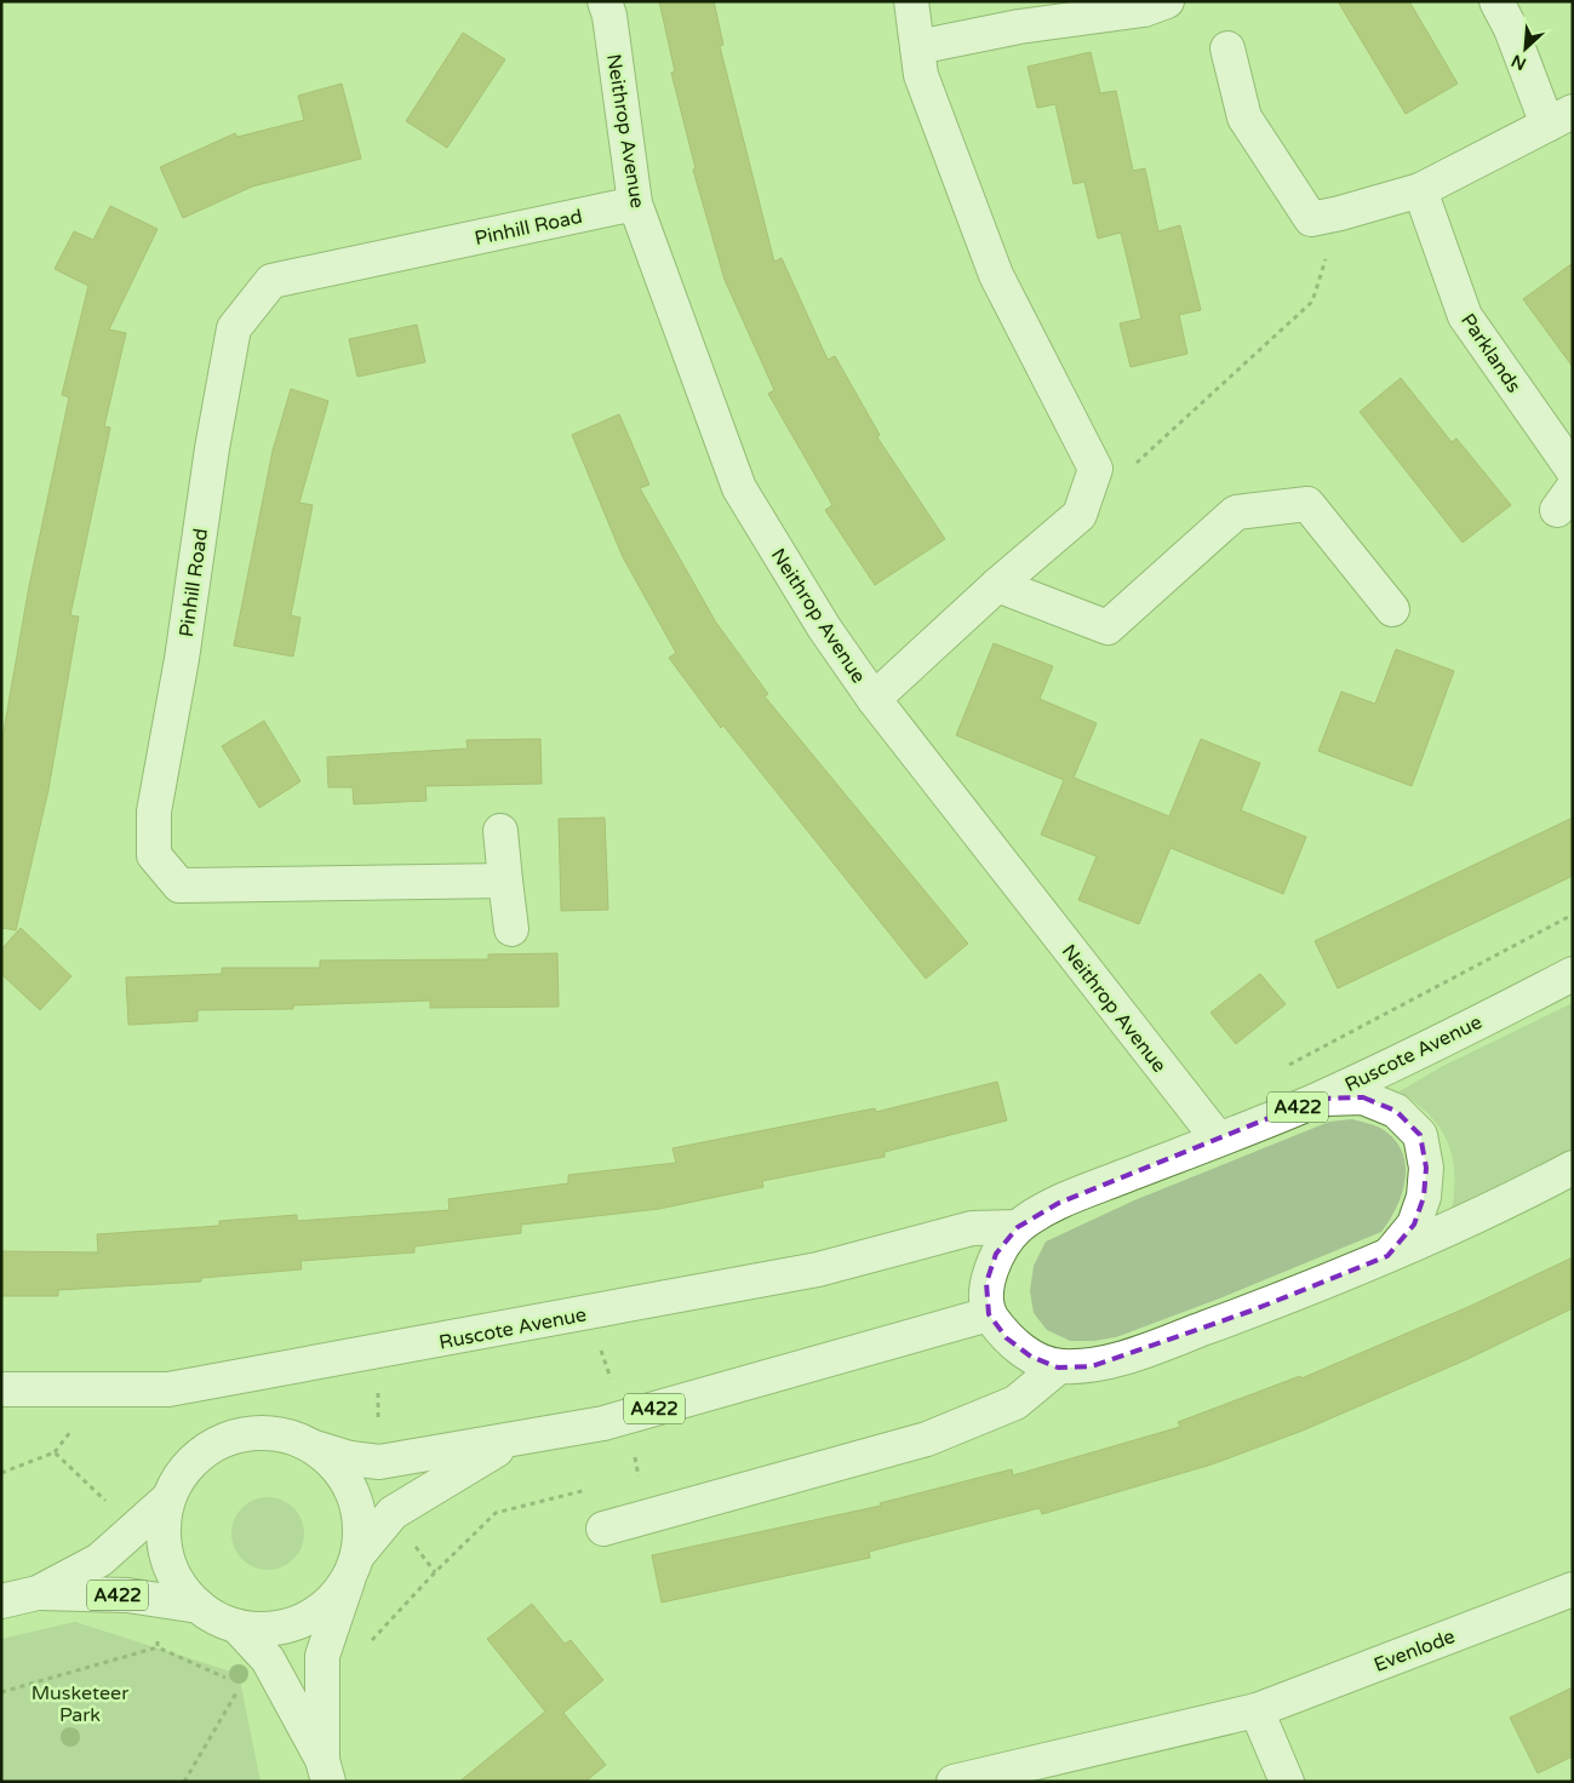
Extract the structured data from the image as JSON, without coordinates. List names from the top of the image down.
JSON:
{
  "streets": {
    "street": [
      "Neithrop Avenue",
      "Pinhill Road",
      "Parklands",
      "Ruscote Avenue",
      "A422",
      "Evenlode"
    ]
  },
  "crossings": [
    ["Neithrop Avenue", "Pinhill Road"],
    ["Neithrop Avenue", "Ruscote Avenue"],
    ["Ruscote Avenue", "A422"]
  ],
  "parks": ["Musketeer Park"],
  "north": "bottom left"
}
